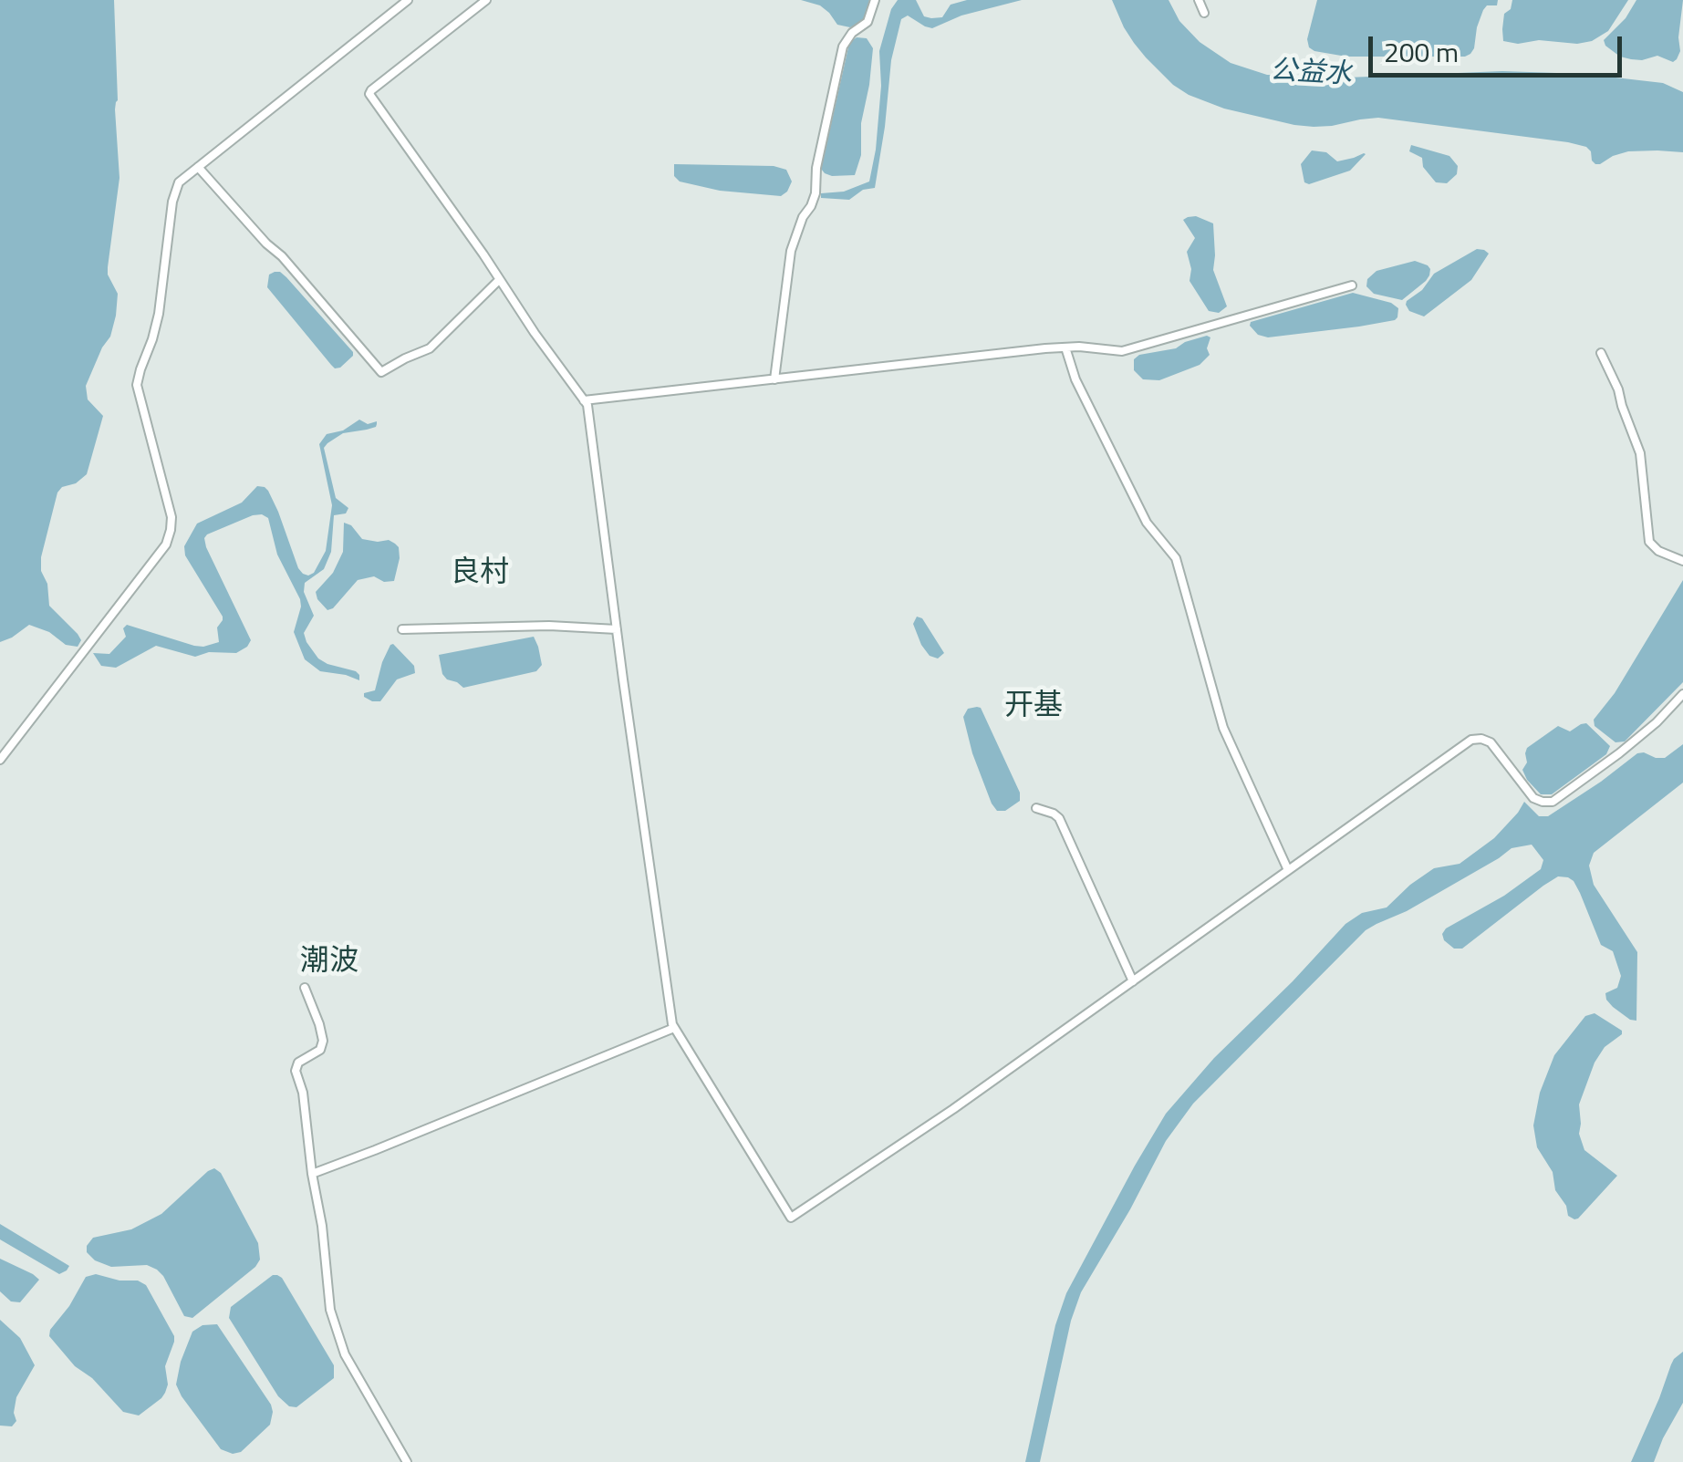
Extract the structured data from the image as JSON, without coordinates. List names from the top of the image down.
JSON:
{
  "districts": ["良村", "开基", "潮波"],
  "water": ["公益水"],
  "scale_bar": "200 m"
}
